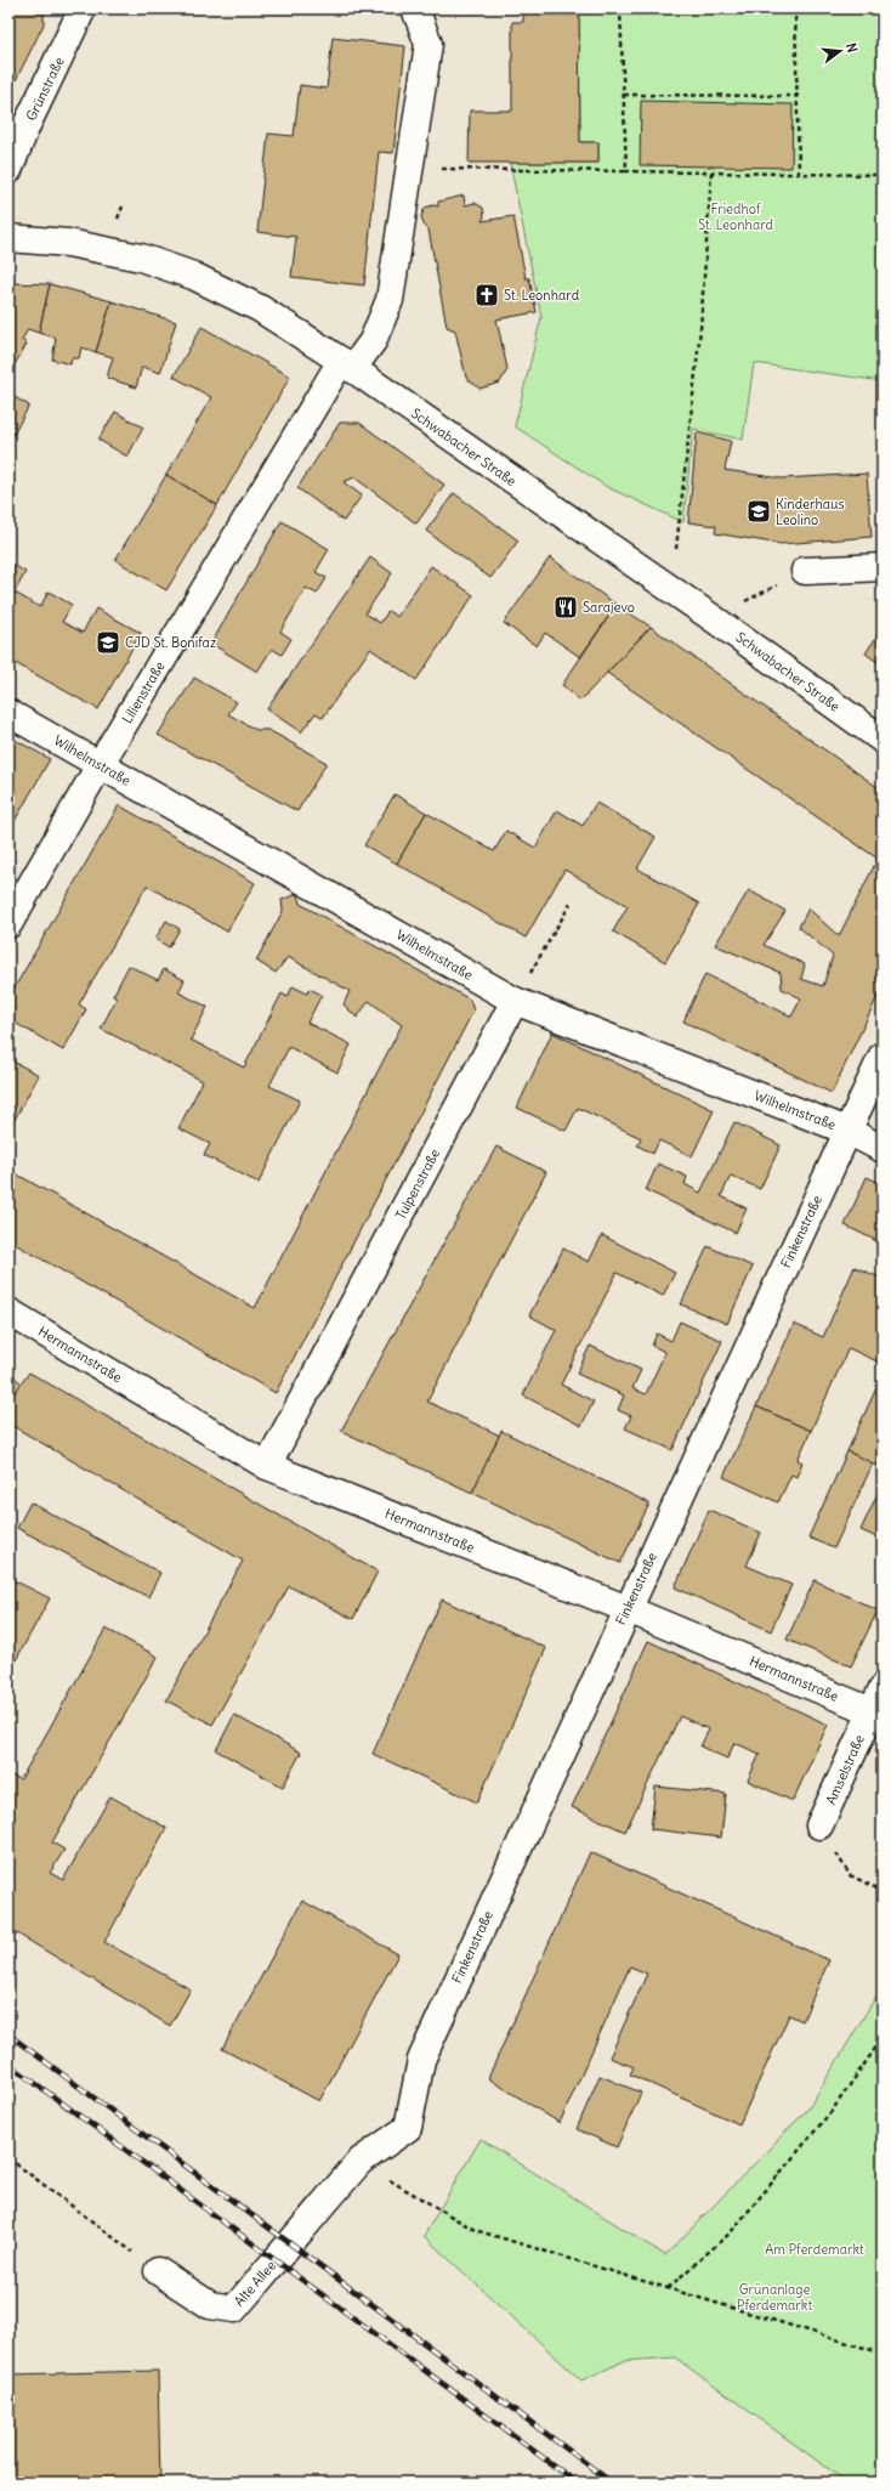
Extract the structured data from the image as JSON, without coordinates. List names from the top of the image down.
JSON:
{
  "streets": {
    "street": [
      "Grünstraße",
      "Schwabacher Straße",
      "Lilienstraße",
      "Wilhelmstraße",
      "Tulpenstraße",
      "Finkenstraße",
      "Hermannstraße",
      "Amselstraße",
      "Alte Allee"
    ]
  },
  "crossings": [
    ["Schwabacher Straße", "Lilienstraße"],
    ["Lilienstraße", "Wilhelmstraße"],
    ["Wilhelmstraße", "Tulpenstraße"],
    ["Wilhelmstraße", "Finkenstraße"],
    ["Tulpenstraße", "Hermannstraße"],
    ["Finkenstraße", "Hermannstraße"],
    ["Finkenstraße", "Alte Allee"],
    ["Hermannstraße", "Amselstraße"]
  ],
  "parks": ["Friedhof St. Leonhard", "Am Pferdemarkt", "Grünanlage Pferdemarkt"],
  "places": {
    "church": ["St. Leonhard"],
    "school or university": ["Kinderhaus Leolino", "CJD St. Bonifaz"],
    "restaurant": ["Sarajevo"]
  },
  "north": "right"
}
